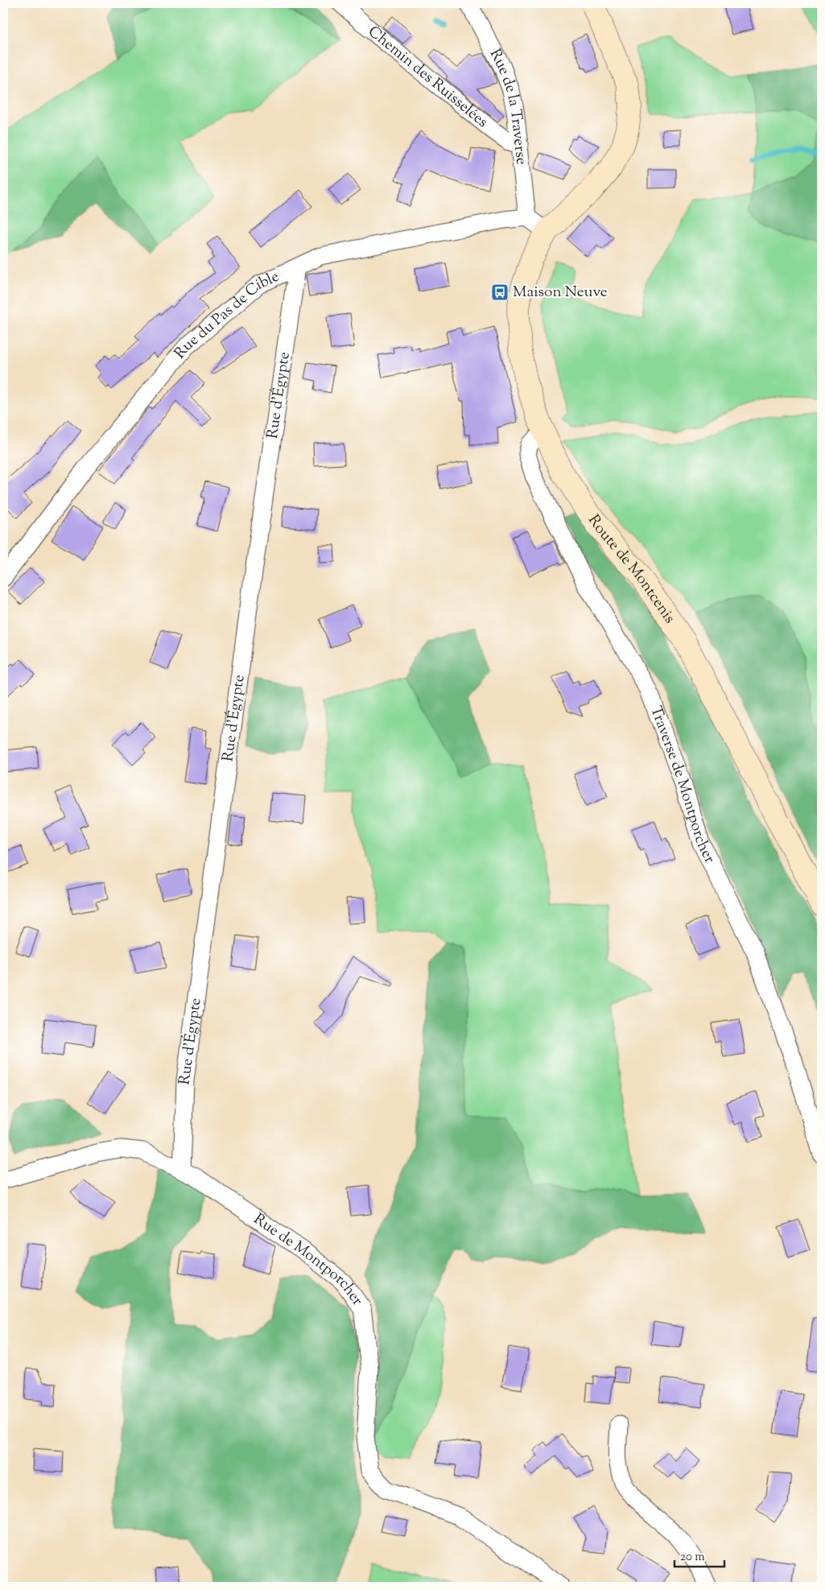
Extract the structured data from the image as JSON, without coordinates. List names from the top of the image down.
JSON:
{
  "streets": {
    "main road": ["Route de Montcenis"],
    "street": [
      "Chemin des Ruisselées",
      "Rue de la Traverse",
      "Rue du Pas de Cible",
      "Rue d'Égypte",
      "Traverse de Montporcher",
      "Rue de Montporcher"
    ]
  },
  "crossings": [
    ["Chemin des Ruisselées", "Rue de la Traverse"],
    ["Rue de la Traverse", "Rue du Pas de Cible"],
    ["Rue du Pas de Cible", "Rue d'Égypte"],
    ["Rue d'Égypte", "Rue de Montporcher"],
    ["Route de Montcenis", "Traverse de Montporcher"]
  ],
  "places": {
    "bus stop": ["Maison Neuve"]
  },
  "scale_bar": "20 m"
}
